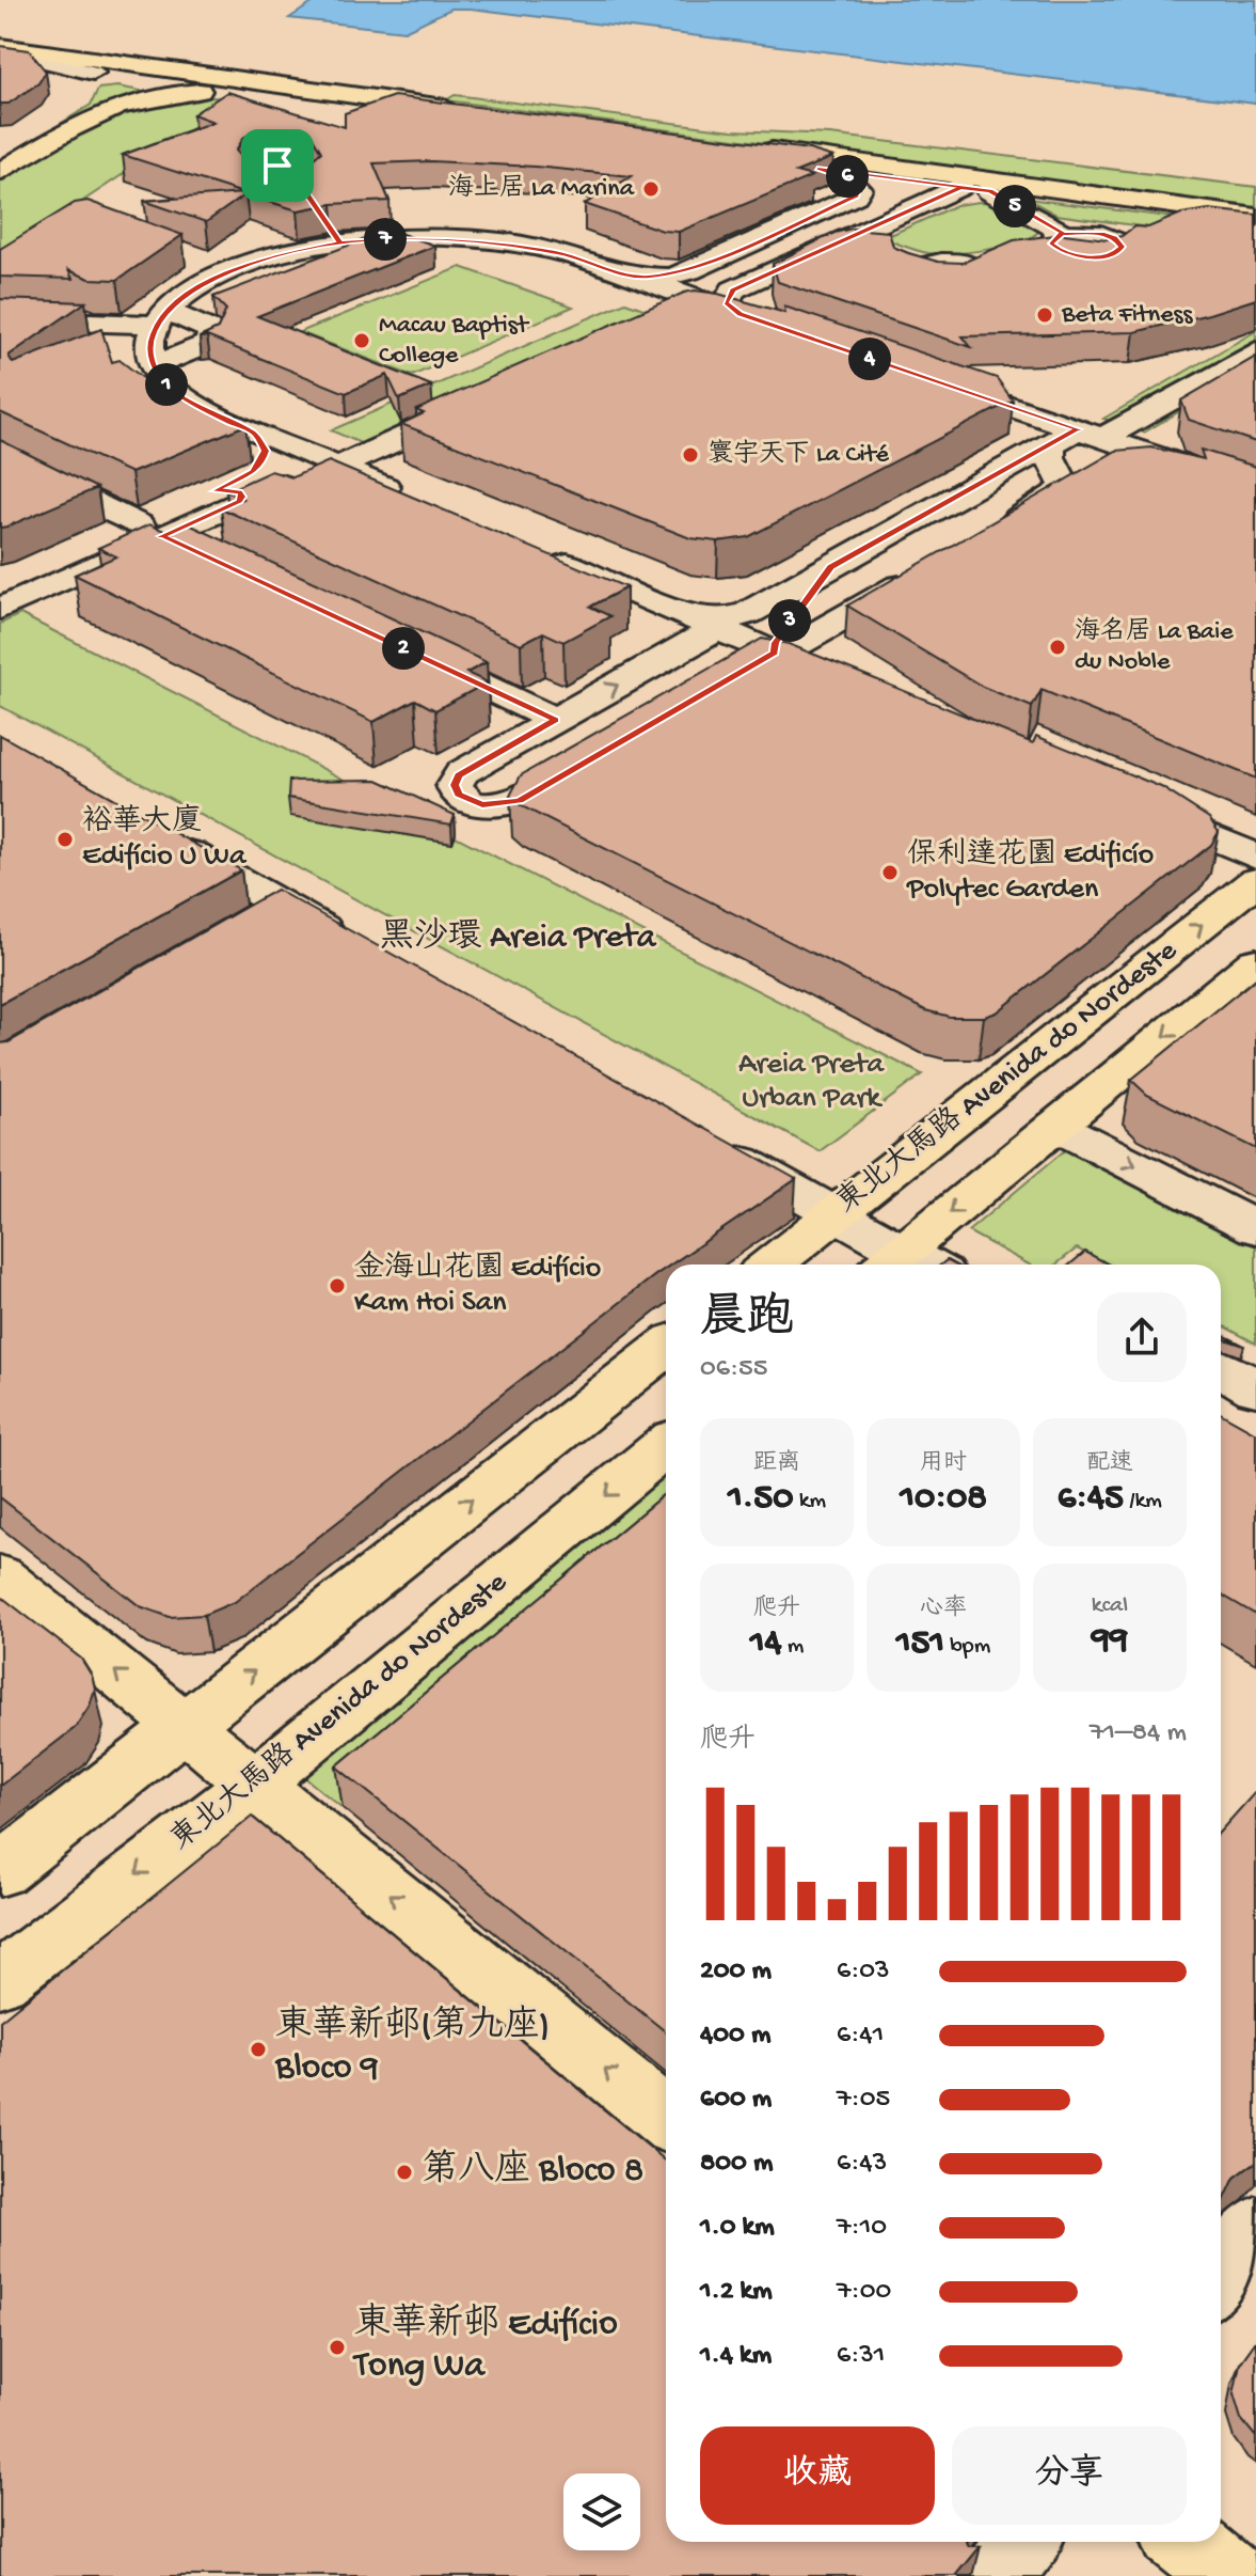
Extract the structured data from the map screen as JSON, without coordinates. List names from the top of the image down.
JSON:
{
  "streets": {
    "main road": ["東北大馬路 Avenida do Nordeste"]
  },
  "districts": ["黑沙環 Areia Preta"],
  "parks": ["Areia Preta Urban Park"],
  "places": [
    "海上居 La Marina",
    "Beta Fitness",
    "Macau Baptist College",
    "寰宇天下 La Cité",
    "海名居 La Baie du Noble",
    "裕華大廈 Edifício U Wa",
    "保利達花園 Edificío Polytec Garden",
    "金海山花園 Edifício Kam Hoi San",
    "東華新邨(第九座) Bloco 9",
    "第八座 Bloco 8",
    "東華新邨 Edifício Tong Wa"
  ],
  "page": {
    "pins": [
      "6",
      "5",
      "7",
      "4",
      "1",
      "3",
      "2"
    ],
    "heading": ["晨跑", "06:55"],
    "stats": [
      ["距离", "1.50 km"],
      ["用时", "10:08"],
      ["配速", "6:45 /km"],
      ["爬升", "14 m"],
      ["心率", "151 bpm"],
      ["kcal", "99"]
    ],
    "chart": ["爬升", "71–84 m"],
    "list": [
      {
        "name": "200 m",
        "note": "6:03"
      },
      {
        "name": "400 m",
        "note": "6:41"
      },
      {
        "name": "600 m",
        "note": "7:05"
      },
      {
        "name": "800 m",
        "note": "6:43"
      },
      {
        "name": "1.0 km",
        "note": "7:10"
      },
      {
        "name": "1.2 km",
        "note": "7:00"
      },
      {
        "name": "1.4 km",
        "note": "6:31"
      }
    ],
    "buttons": ["收藏", "分享"]
  }
}
